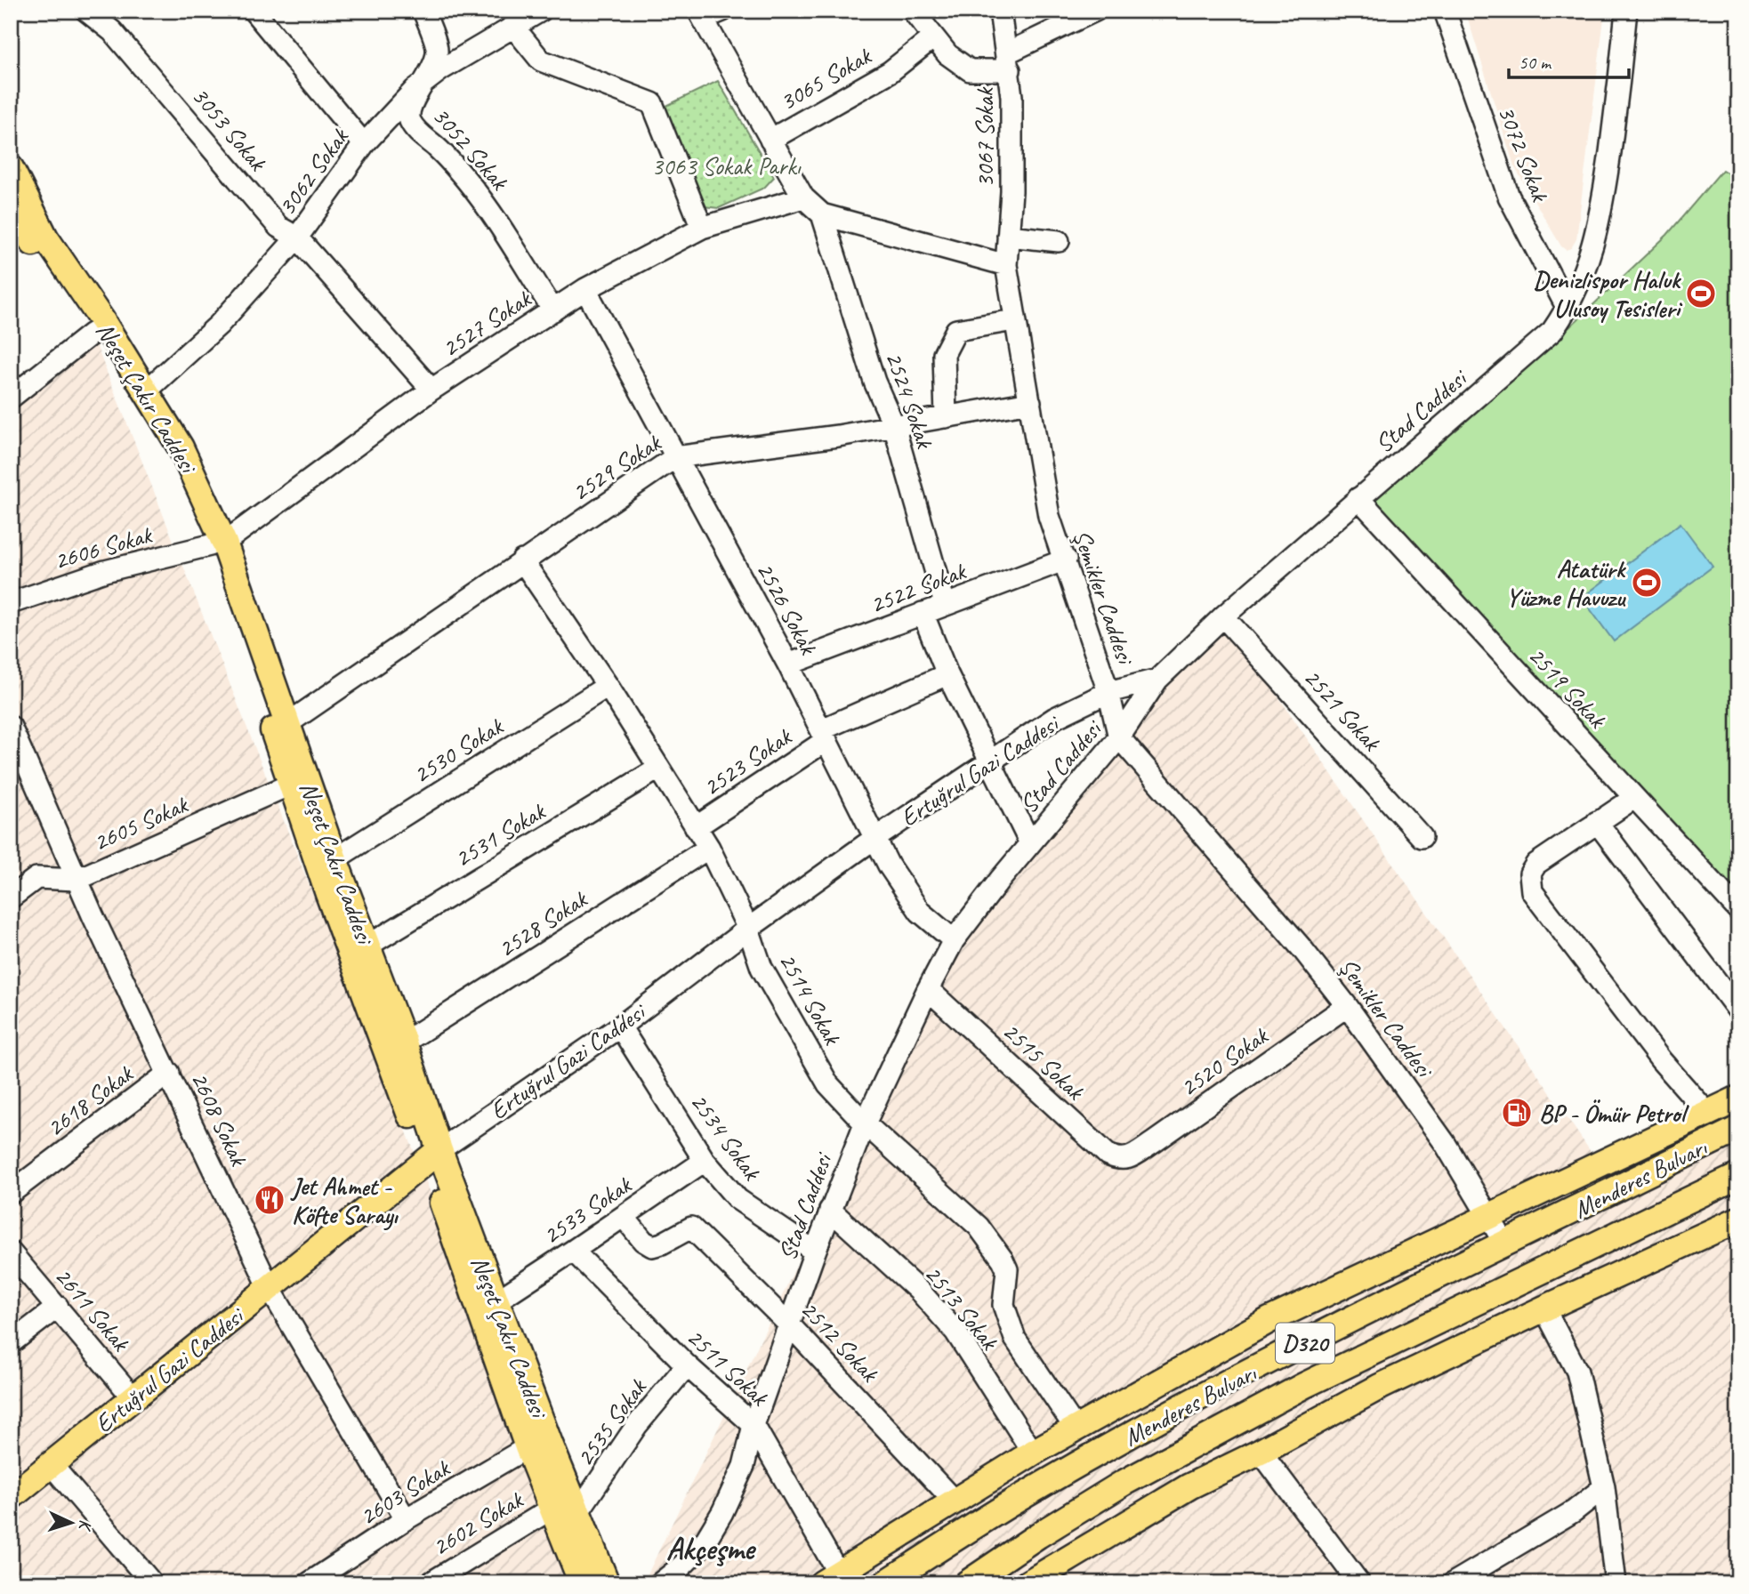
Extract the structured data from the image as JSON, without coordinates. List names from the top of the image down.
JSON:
{
  "streets": {
    "main road": [
      "Neşet Çakır Caddesi",
      "Ertuğrul Gazi Caddesi",
      "Menderes Bulvarı",
      "D320"
    ],
    "street": [
      "3065 Sokak",
      "3053 Sokak",
      "3067 Sokak",
      "3052 Sokak",
      "3072 Sokak",
      "3062 Sokak",
      "2527 Sokak",
      "2524 Sokak",
      "Stad Caddesi",
      "2529 Sokak",
      "2606 Sokak",
      "2522 Sokak",
      "Şemikler Caddesi",
      "2526 Sokak",
      "2519 Sokak",
      "2521 Sokak",
      "2530 Sokak",
      "2523 Sokak",
      "2605 Sokak",
      "2531 Sokak",
      "2528 Sokak",
      "2514 Sokak",
      "2515 Sokak",
      "2520 Sokak",
      "2618 Sokak",
      "2608 Sokak",
      "2534 Sokak",
      "2533 Sokak",
      "2513 Sokak",
      "2611 Sokak",
      "2512 Sokak",
      "2511 Sokak",
      "2535 Sokak",
      "2603 Sokak",
      "2602 Sokak"
    ]
  },
  "crossings": [
    ["3053 Sokak", "3062 Sokak"],
    ["3053 Sokak", "2527 Sokak"],
    ["3067 Sokak", "Şemikler Caddesi"],
    ["3052 Sokak", "3062 Sokak"],
    ["3052 Sokak", "2527 Sokak"],
    ["3072 Sokak", "Stad Caddesi"],
    ["3062 Sokak", "Neşet Çakır Caddesi"],
    ["2527 Sokak", "Neşet Çakır Caddesi"],
    ["2527 Sokak", "2606 Sokak"],
    ["2527 Sokak", "2526 Sokak"],
    ["Neşet Çakır Caddesi", "2529 Sokak"],
    ["Neşet Çakır Caddesi", "2606 Sokak"],
    ["Neşet Çakır Caddesi", "2530 Sokak"],
    ["Neşet Çakır Caddesi", "Ertuğrul Gazi Caddesi"],
    ["Neşet Çakır Caddesi", "2605 Sokak"],
    ["Neşet Çakır Caddesi", "2531 Sokak"],
    ["Neşet Çakır Caddesi", "2528 Sokak"],
    ["Neşet Çakır Caddesi", "2533 Sokak"],
    ["Neşet Çakır Caddesi", "2535 Sokak"],
    ["Neşet Çakır Caddesi", "2603 Sokak"],
    ["Neşet Çakır Caddesi", "2602 Sokak"],
    ["2524 Sokak", "2529 Sokak"],
    ["2524 Sokak", "2522 Sokak"],
    ["Stad Caddesi", "Şemikler Caddesi"],
    ["Stad Caddesi", "2526 Sokak"],
    ["Stad Caddesi", "2519 Sokak"],
    ["Stad Caddesi", "2521 Sokak"],
    ["Stad Caddesi", "Ertuğrul Gazi Caddesi"],
    ["Stad Caddesi", "2514 Sokak"],
    ["Stad Caddesi", "2515 Sokak"],
    ["Stad Caddesi", "2534 Sokak"],
    ["Stad Caddesi", "2513 Sokak"],
    ["Stad Caddesi", "2512 Sokak"],
    ["Stad Caddesi", "2511 Sokak"],
    ["2529 Sokak", "Şemikler Caddesi"],
    ["2529 Sokak", "2526 Sokak"],
    ["2529 Sokak", "2514 Sokak"],
    ["2522 Sokak", "Şemikler Caddesi"],
    ["2522 Sokak", "2526 Sokak"],
    ["Şemikler Caddesi", "Ertuğrul Gazi Caddesi"],
    ["Şemikler Caddesi", "2520 Sokak"],
    ["Şemikler Caddesi", "Menderes Bulvarı"],
    ["2526 Sokak", "2523 Sokak"],
    ["2526 Sokak", "Ertuğrul Gazi Caddesi"],
    ["2530 Sokak", "2514 Sokak"],
    ["2523 Sokak", "2514 Sokak"],
    ["Ertuğrul Gazi Caddesi", "2514 Sokak"],
    ["Ertuğrul Gazi Caddesi", "2608 Sokak"],
    ["Ertuğrul Gazi Caddesi", "2534 Sokak"],
    ["Ertuğrul Gazi Caddesi", "2611 Sokak"],
    ["2605 Sokak", "2608 Sokak"],
    ["2531 Sokak", "2514 Sokak"],
    ["2528 Sokak", "2514 Sokak"],
    ["2515 Sokak", "2520 Sokak"],
    ["2618 Sokak", "2608 Sokak"],
    ["2608 Sokak", "2603 Sokak"],
    ["2534 Sokak", "2533 Sokak"],
    ["2533 Sokak", "2512 Sokak"],
    ["2533 Sokak", "2511 Sokak"],
    ["2511 Sokak", "2535 Sokak"]
  ],
  "districts": ["Akçeşme"],
  "parks": ["3063 Sokak Parkı"],
  "places": {
    "sports": ["Denizlispor Haluk Ulusoy Tesisleri", "Atatürk Yüzme Havuzu"],
    "fuel station": ["BP - Ömür Petrol"],
    "restaurant": ["Jet Ahmet - Köfte Sarayı"]
  },
  "scale_bar": "50 m",
  "north": "right"
}
